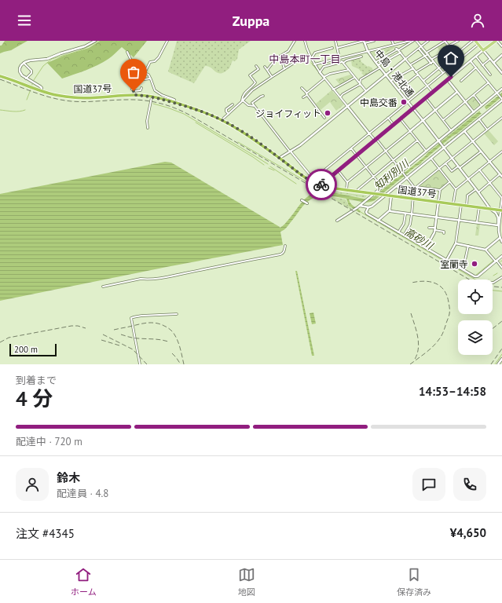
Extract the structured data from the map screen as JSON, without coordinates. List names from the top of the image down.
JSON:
{
  "streets": {
    "highway": ["国道37号"],
    "street": ["中島・港北通"]
  },
  "districts": ["中島本町一丁目"],
  "water": ["知利別川", "高砂川"],
  "places": ["中島交番", "ジョイフィット", "室蘭寺"],
  "scale_bar": "200 m",
  "page": {
    "header": "Zuppa",
    "scale": "200 m",
    "heading": ["4 分", "到着まで", "14:53–14:58"],
    "panel": [
      "鈴木",
      "配達員 · 4.8",
      "注文 #4345",
      "¥4,650"
    ],
    "bar": "配達中 · 720 m",
    "tabs": ["ホーム", "地図", "保存済み"]
  }
}
